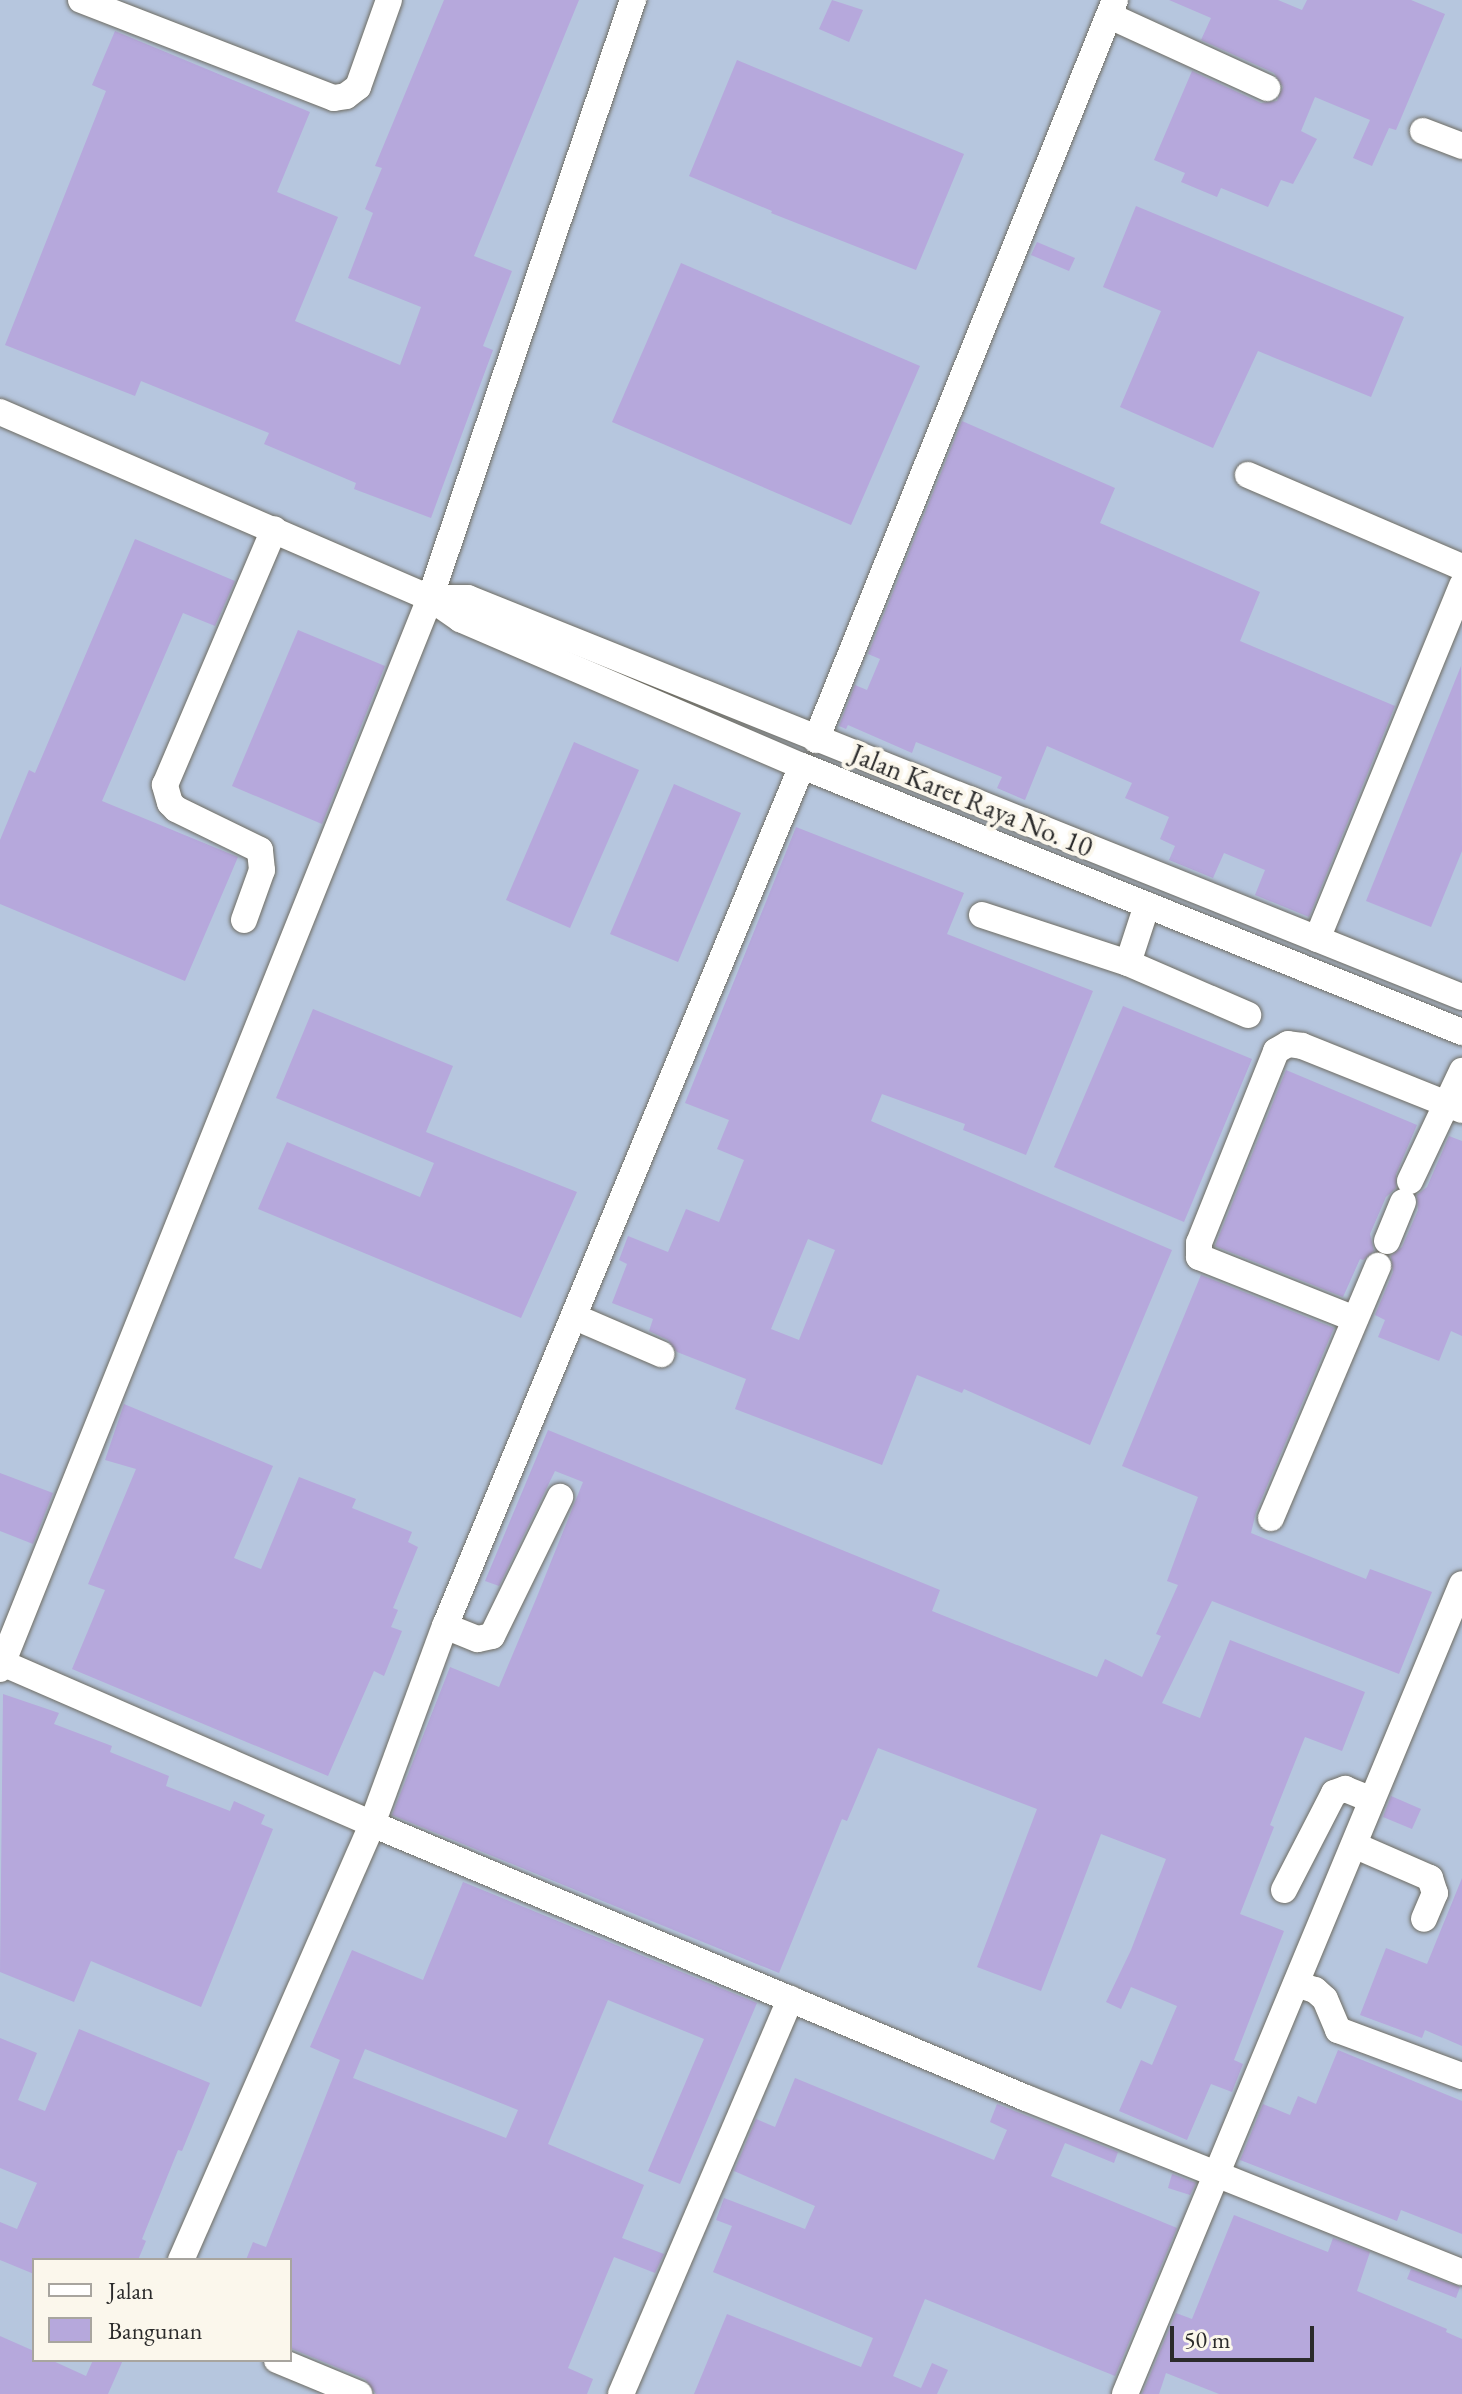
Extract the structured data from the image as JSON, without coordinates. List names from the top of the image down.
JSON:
{
  "streets": {
    "street": ["Jalan Karet Raya No. 10"]
  },
  "legend": ["Jalan", "Bangunan"],
  "scale_bar": "50 m"
}
